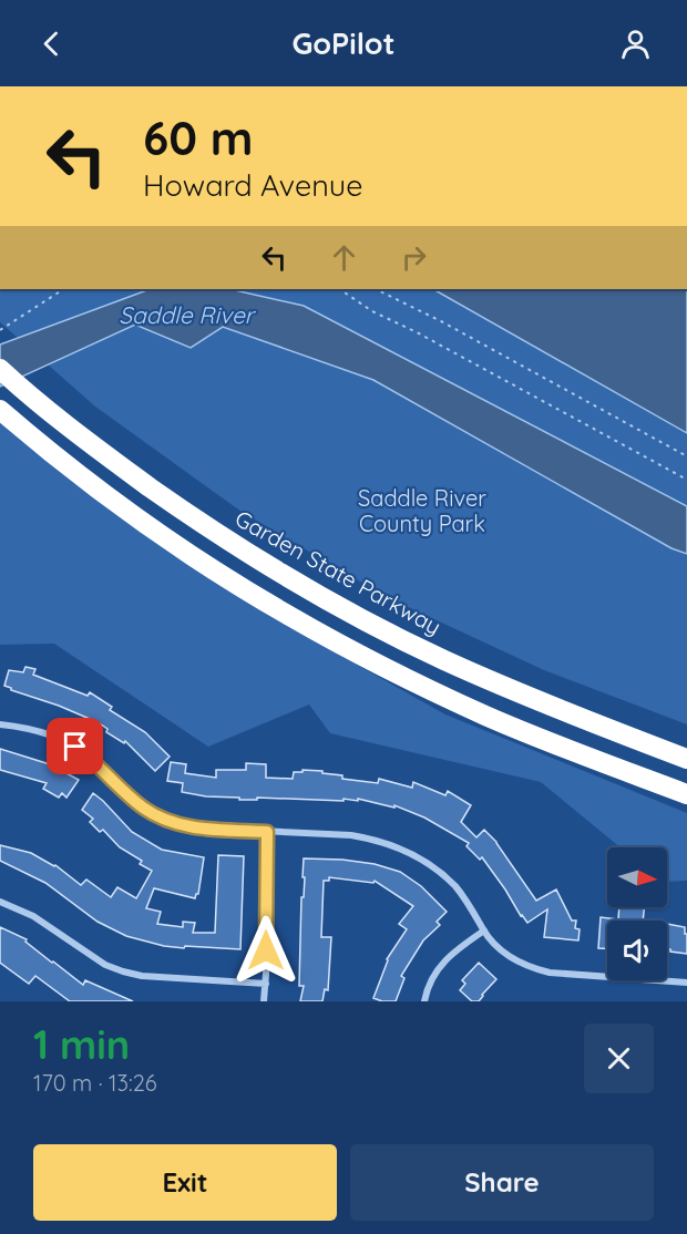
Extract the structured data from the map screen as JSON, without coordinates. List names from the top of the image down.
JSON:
{
  "streets": {
    "highway": ["Garden State Parkway"]
  },
  "water": ["Saddle River"],
  "parks": ["Saddle River County Park"],
  "north": "right",
  "page": {
    "header": "GoPilot",
    "turn": ["60 m", "Howard Avenue"],
    "heading": ["1 min", "170 m · 13:26"],
    "buttons": ["Exit", "Share"]
  }
}
